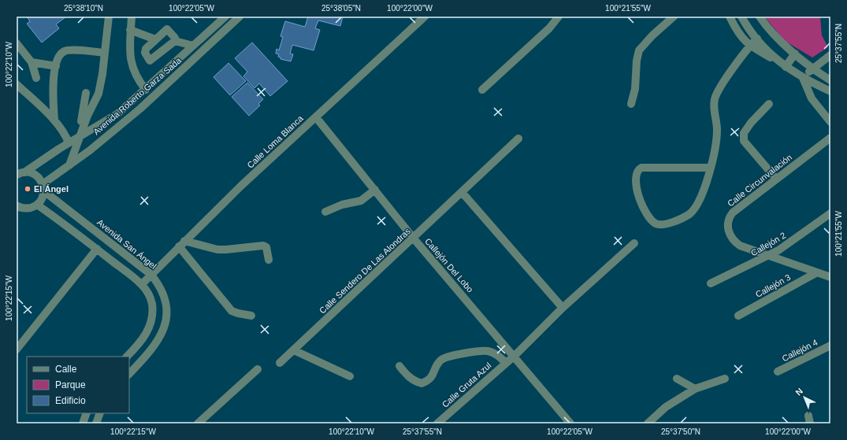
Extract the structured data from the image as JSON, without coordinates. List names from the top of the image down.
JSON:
{
  "streets": {
    "street": [
      "Avenida Roberto Garza Sada",
      "Calle Loma Blanca",
      "Calle Circunvalación",
      "Avenida San Ángel",
      "Callejón 2",
      "Callejón Del Lobo",
      "Calle Sendero De Las Alondras",
      "Callejón 3",
      "Callejón 4",
      "Calle Gruta Azul"
    ]
  },
  "crossings": [
    ["Avenida Roberto Garza Sada", "Avenida San Ángel"],
    ["Calle Loma Blanca", "Avenida San Ángel"],
    ["Calle Loma Blanca", "Callejón Del Lobo"],
    ["Calle Circunvalación", "Callejón 2"],
    ["Calle Circunvalación", "Callejón 3"],
    ["Callejón Del Lobo", "Calle Sendero De Las Alondras"],
    ["Callejón Del Lobo", "Calle Gruta Azul"]
  ],
  "places": ["El Ángel"],
  "legend": ["Calle", "Parque", "Edificio"],
  "north": "top left",
  "coordinates": [
    "25°38'10\"N",
    "100°22'05\"W",
    "25°38'05\"N",
    "100°22'00\"W",
    "100°21'55\"W",
    "25°37'55\"N",
    "100°22'10\"W",
    "100°22'15\"W",
    "25°37'50\"N"
  ]
}
